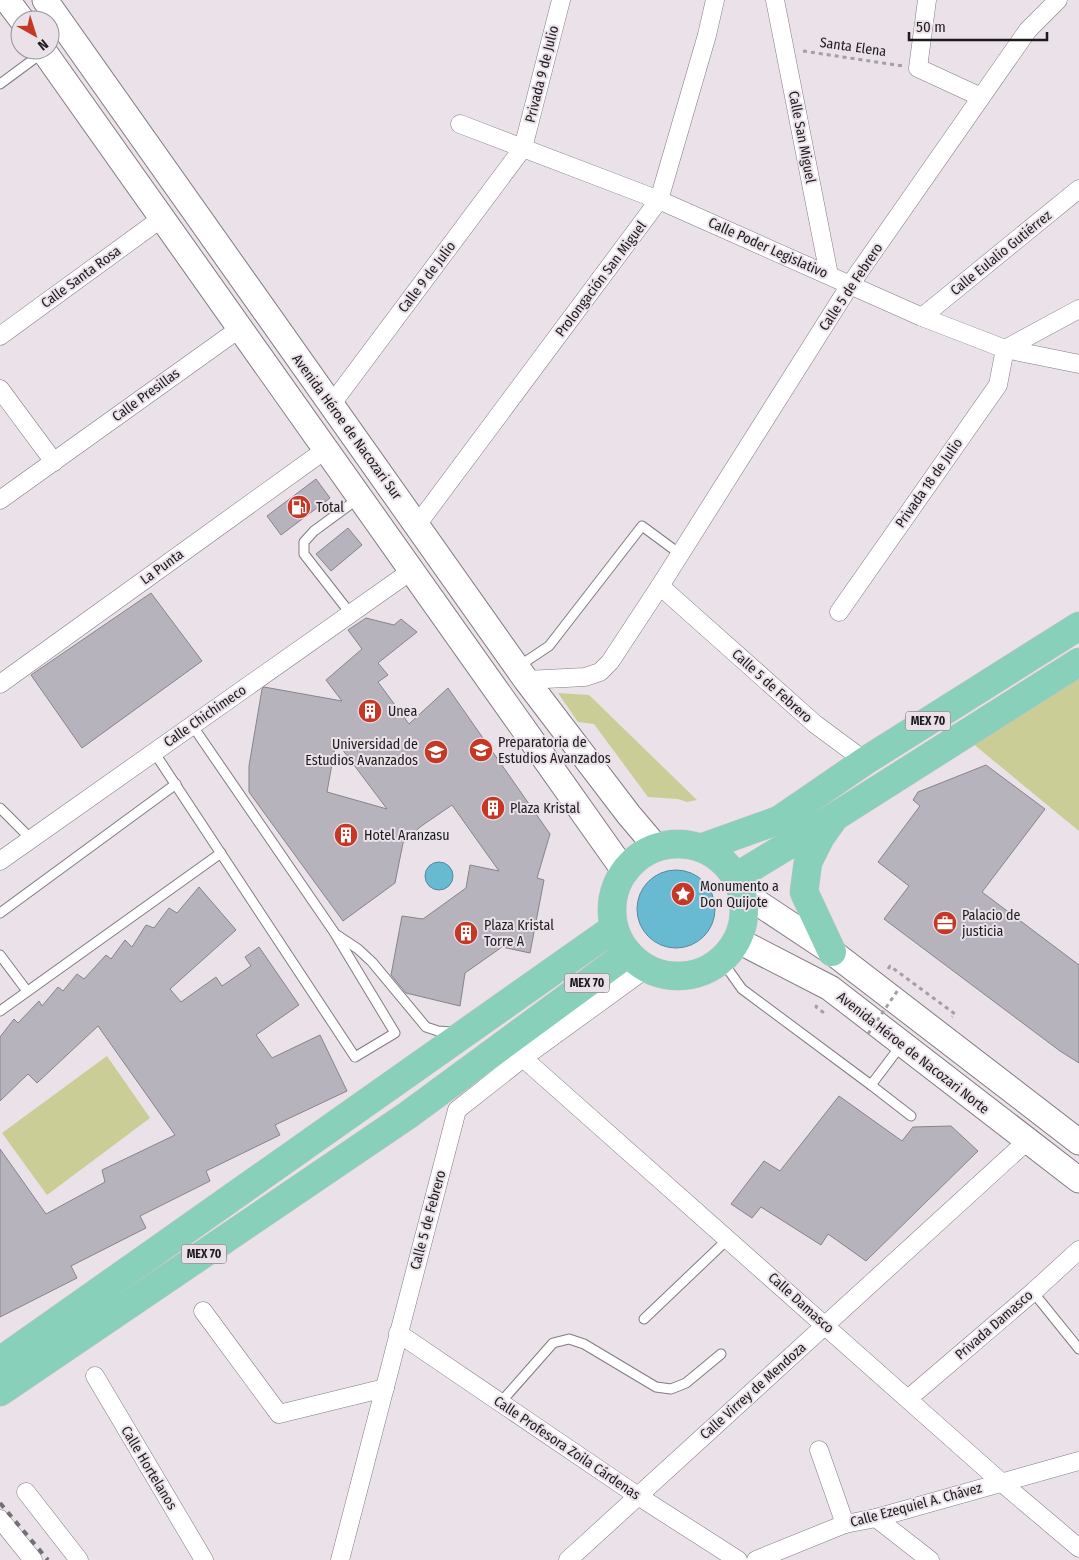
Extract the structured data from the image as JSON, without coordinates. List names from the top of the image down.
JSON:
{
  "streets": {
    "main road": ["Avenida Héroe de Nacozari Sur", "MEX 70", "Avenida Héroe de Nacozari Norte"],
    "street": [
      "Privada 9 de Julio",
      "Calle San Miguel",
      "Calle Poder Legislativo",
      "Calle Eulalio Gutiérrez",
      "Calle Santa Rosa",
      "Calle 9 de Julio",
      "Prolongación San Miguel",
      "Calle 5 de Febrero",
      "Calle Presillas",
      "Privada 18 de Julio",
      "La Punta",
      "Calle Chichimeco",
      "Calle Damasco",
      "Privada Damasco",
      "Calle Virrey de Mendoza",
      "Calle Profesora Zoila Cárdenas",
      "Calle Hortelanos",
      "Calle Ezequiel A. Chávez"
    ],
    "path": ["Santa Elena"]
  },
  "crossings": [
    ["Santa Elena", "Calle San Miguel"],
    ["Privada 9 de Julio", "Calle Poder Legislativo"],
    ["Privada 9 de Julio", "Calle 9 de Julio"],
    ["Calle San Miguel", "Calle Poder Legislativo"],
    ["Calle Poder Legislativo", "Calle Eulalio Gutiérrez"],
    ["Calle Poder Legislativo", "Calle 9 de Julio"],
    ["Calle Poder Legislativo", "Prolongación San Miguel"],
    ["Calle Poder Legislativo", "Calle 5 de Febrero"],
    ["Calle Poder Legislativo", "Privada 18 de Julio"],
    ["Calle 9 de Julio", "Avenida Héroe de Nacozari Sur"],
    ["Prolongación San Miguel", "Avenida Héroe de Nacozari Sur"],
    ["Calle 5 de Febrero", "Avenida Héroe de Nacozari Sur"],
    ["Calle 5 de Febrero", "MEX 70"],
    ["Calle 5 de Febrero", "Avenida Héroe de Nacozari Norte"],
    ["Calle 5 de Febrero", "Calle Damasco"],
    ["Calle 5 de Febrero", "Calle Profesora Zoila Cárdenas"],
    ["Avenida Héroe de Nacozari Sur", "MEX 70"],
    ["Avenida Héroe de Nacozari Sur", "Avenida Héroe de Nacozari Norte"],
    ["MEX 70", "Avenida Héroe de Nacozari Norte"],
    ["Avenida Héroe de Nacozari Norte", "Calle Virrey de Mendoza"],
    ["Calle Damasco", "Privada Damasco"],
    ["Calle Damasco", "Calle Virrey de Mendoza"],
    ["Calle Damasco", "Calle Ezequiel A. Chávez"],
    ["Calle Virrey de Mendoza", "Calle Profesora Zoila Cárdenas"]
  ],
  "places": {
    "fuel station": ["Total"],
    "building": [
      "Unea",
      "Plaza Kristal",
      "Hotel Aranzasu",
      "Plaza Kristal Torre A"
    ],
    "school or university": ["Preparatoria de Estudios Avanzados", "Universidad de Estudios Avanzados"],
    "place": ["Monumento a Don Quijote"],
    "office": ["Palacio de justicia"]
  },
  "scale_bar": "50 m",
  "north": "bottom right"
}
